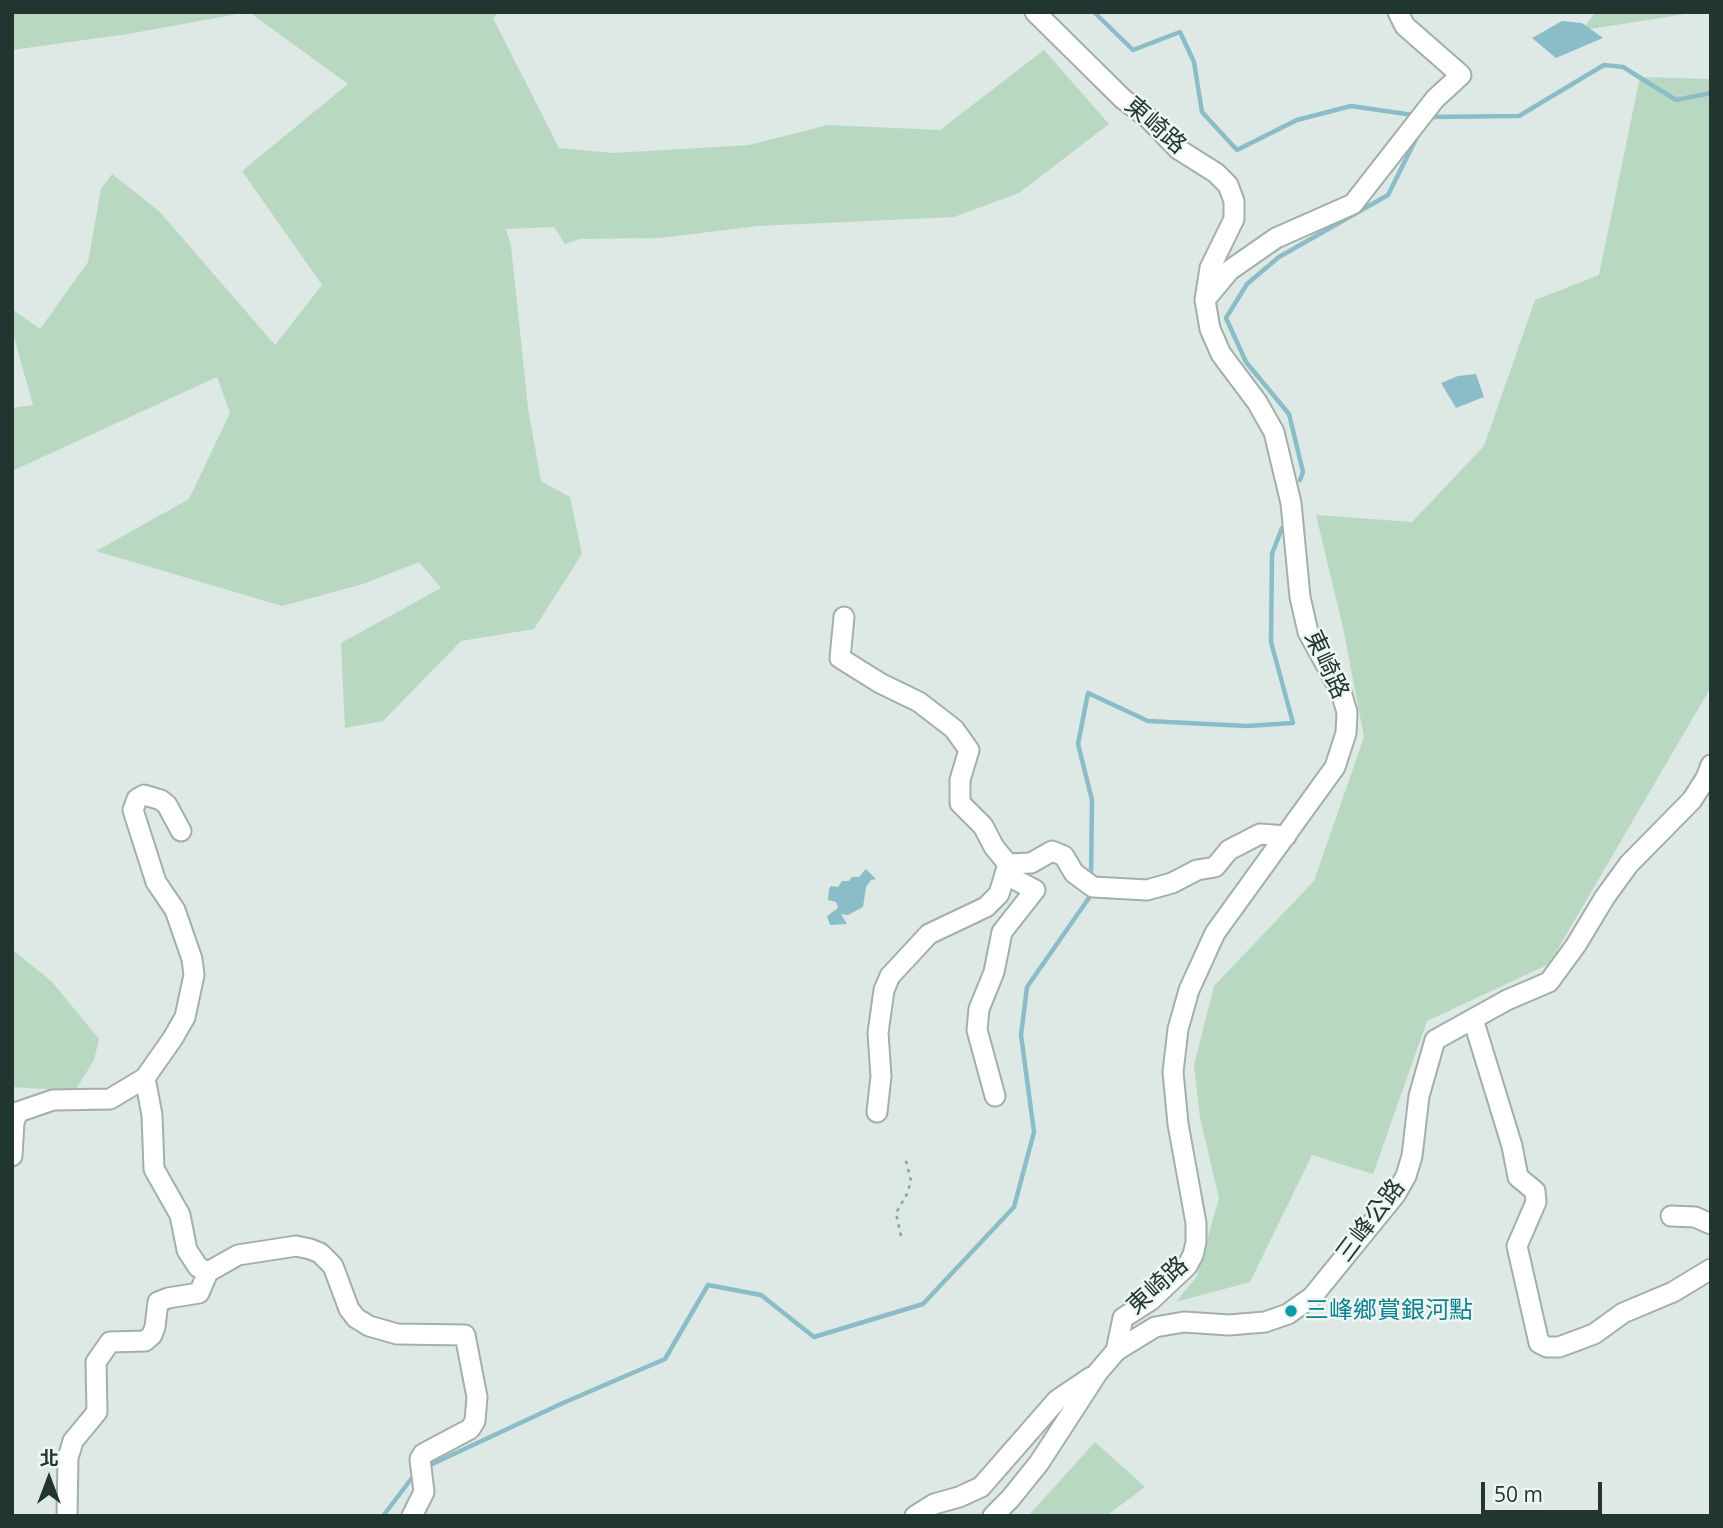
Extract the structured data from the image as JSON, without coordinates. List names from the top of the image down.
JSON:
{
  "streets": {
    "street": ["東崎路", "三峰公路"]
  },
  "crossings": [
    ["東崎路", "三峰公路"]
  ],
  "places": ["三峰鄉賞銀河點"],
  "scale_bar": "50 m",
  "north": "top"
}
